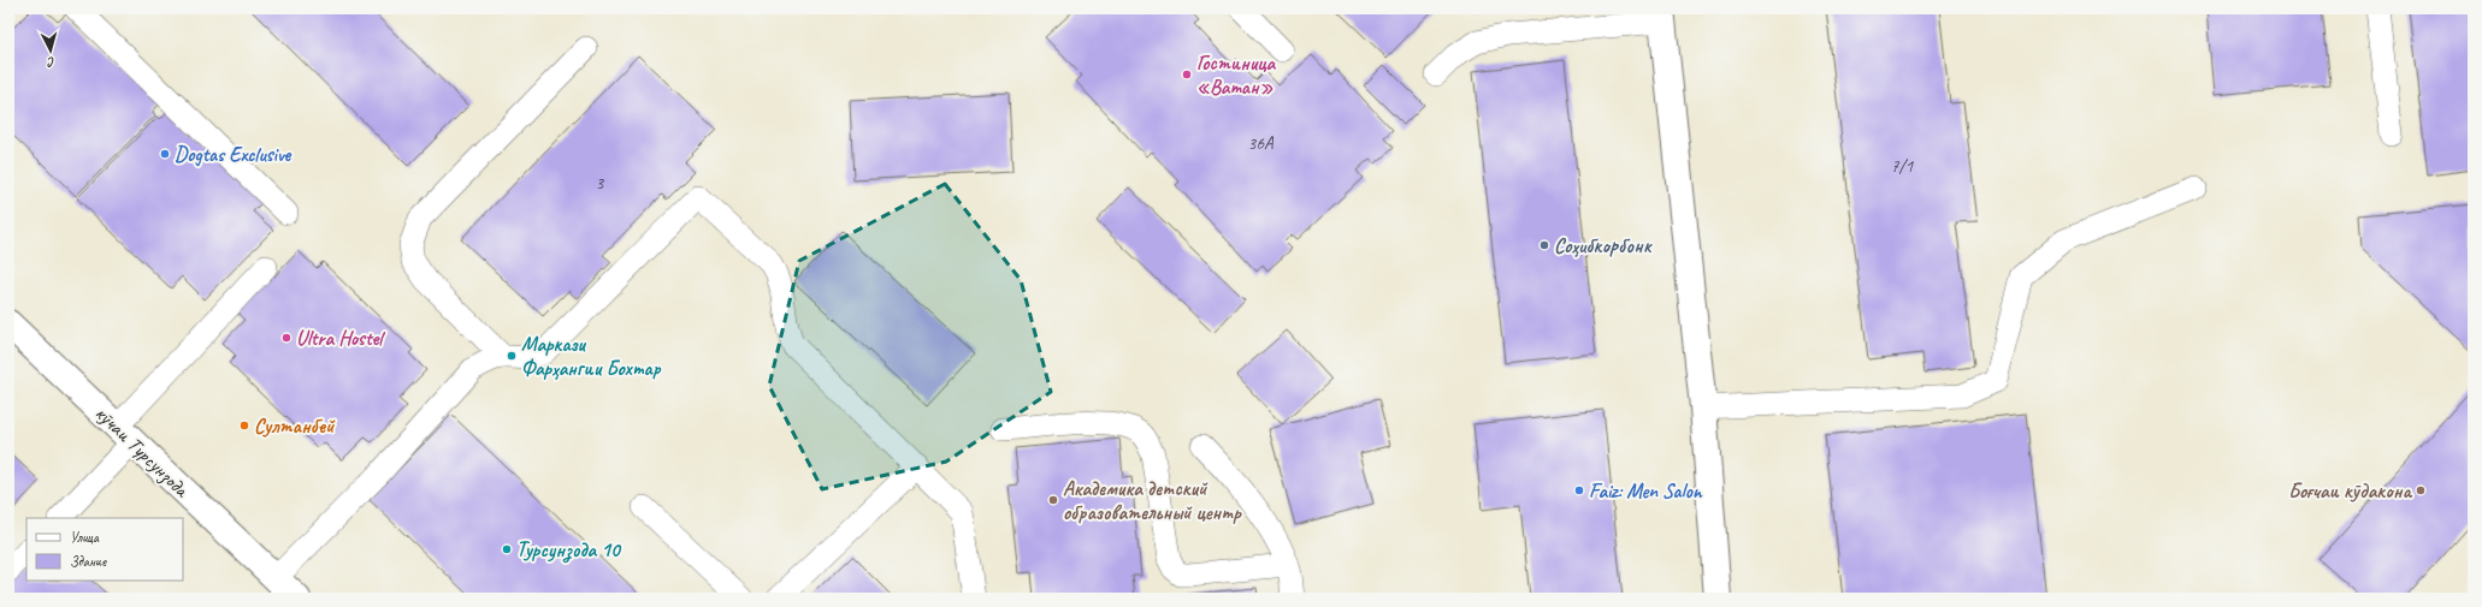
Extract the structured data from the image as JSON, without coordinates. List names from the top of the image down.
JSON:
{
  "streets": {
    "street": ["кӯчаи Турсунзода"]
  },
  "places": [
    "Гостиница «Ватан»",
    "Dogtas Exclusive",
    "Соҳибкорбонк",
    "Ultra Hostel",
    "Маркази Фарҳангии Бохтар",
    "Султанбей",
    "Faiz: Men Salon",
    "Боғчаи кӯдакона",
    "Академика детский образовательный центр",
    "Турсунзода 10"
  ],
  "house_numbers": ["36А", "7/1", "3"],
  "legend": ["Улица", "Здание"],
  "north": "bottom"
}
